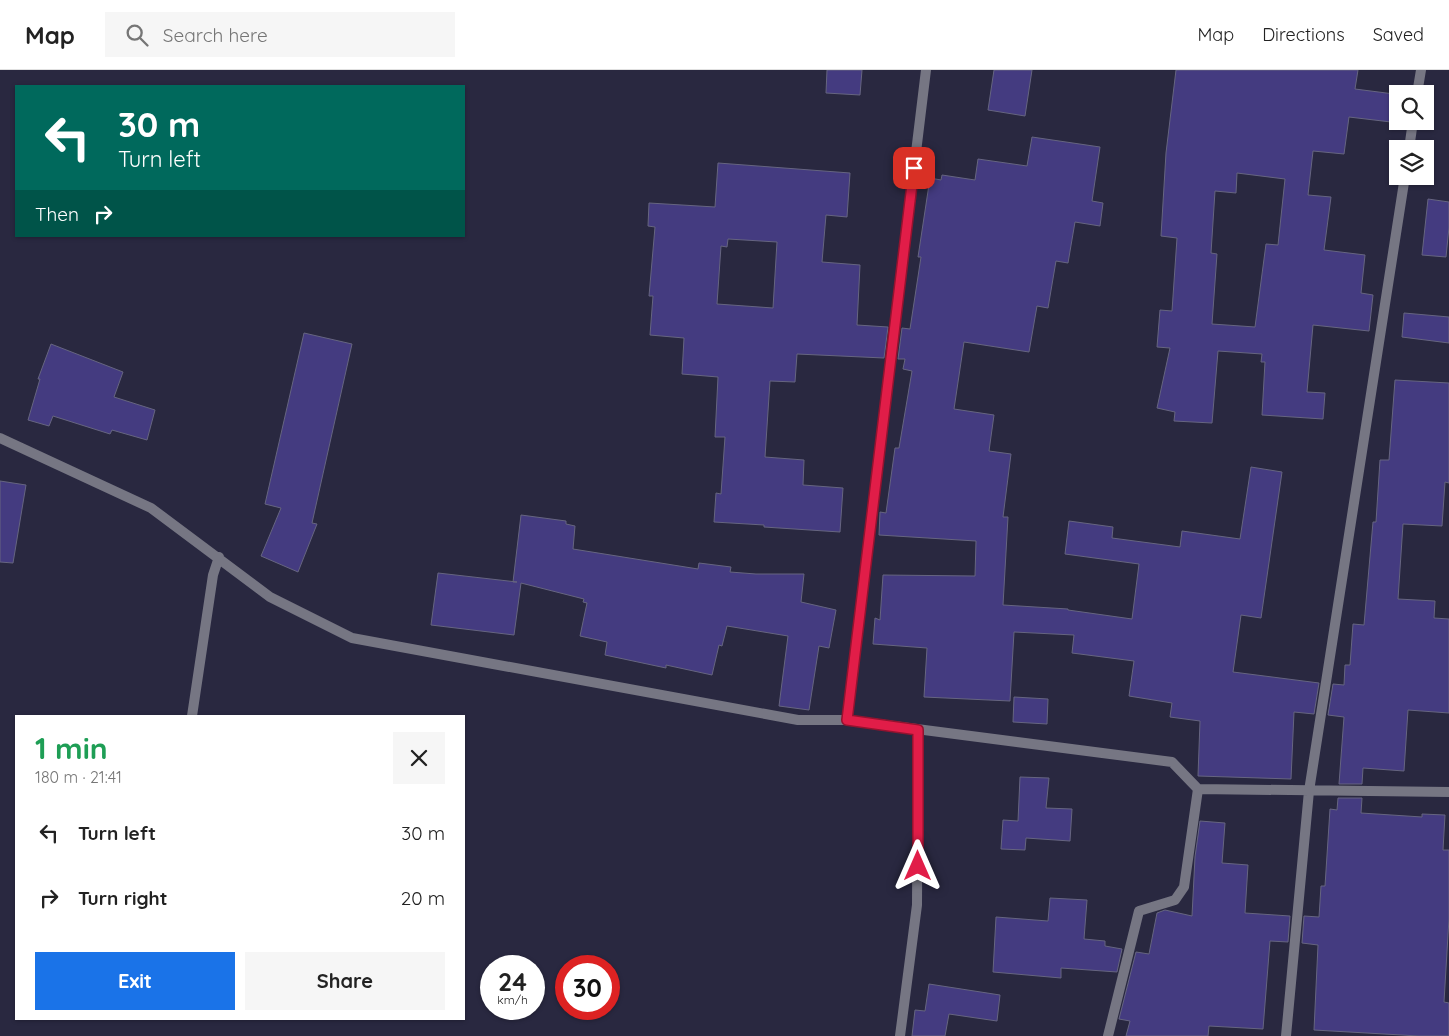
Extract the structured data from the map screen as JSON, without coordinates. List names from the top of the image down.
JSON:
{
  "page": {
    "header": "Map",
    "search": "Search here",
    "nav": ["Map", "Directions", "Saved"],
    "turn": ["30 m", "Turn left"],
    "then": "Then",
    "heading": ["1 min", "180 m · 21:41"],
    "list": [
      {
        "name": "Turn left",
        "value": "30 m"
      },
      {
        "name": "Turn right",
        "value": "20 m"
      }
    ],
    "buttons": ["Exit", "Share"],
    "speed": "24 km/h",
    "limit": "30"
  }
}
